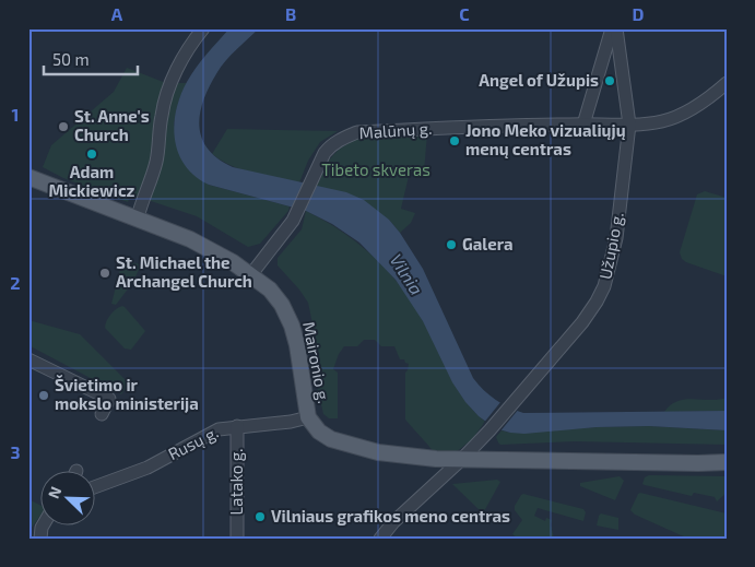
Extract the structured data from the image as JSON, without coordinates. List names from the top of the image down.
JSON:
{
  "streets": {
    "main road": ["Maironio g."],
    "street": [
      "Malūnų g.",
      "Užupio g.",
      "Rusų g.",
      "Latako g."
    ]
  },
  "crossings": [
    ["Malūnų g.", "Maironio g."],
    ["Užupio g.", "Maironio g."],
    ["Maironio g.", "Rusų g."],
    ["Rusų g.", "Latako g."]
  ],
  "water": ["Vilnia"],
  "parks": ["Tibeto skveras"],
  "places": [
    "Angel of Užupis",
    "St. Anne's Church",
    "Jono Meko vizualiųjų menų centras",
    "Adam Mickiewicz",
    "Galera",
    "St. Michael the Archangel Church",
    "Švietimo ir mokslo ministerija",
    "Vilniaus grafikos meno centras"
  ],
  "scale_bar": "50 m",
  "north": "top left",
  "grid": {
    "columns": [
      "A",
      "B",
      "C",
      "D"
    ],
    "rows": ["1", "2", "3"]
  }
}
